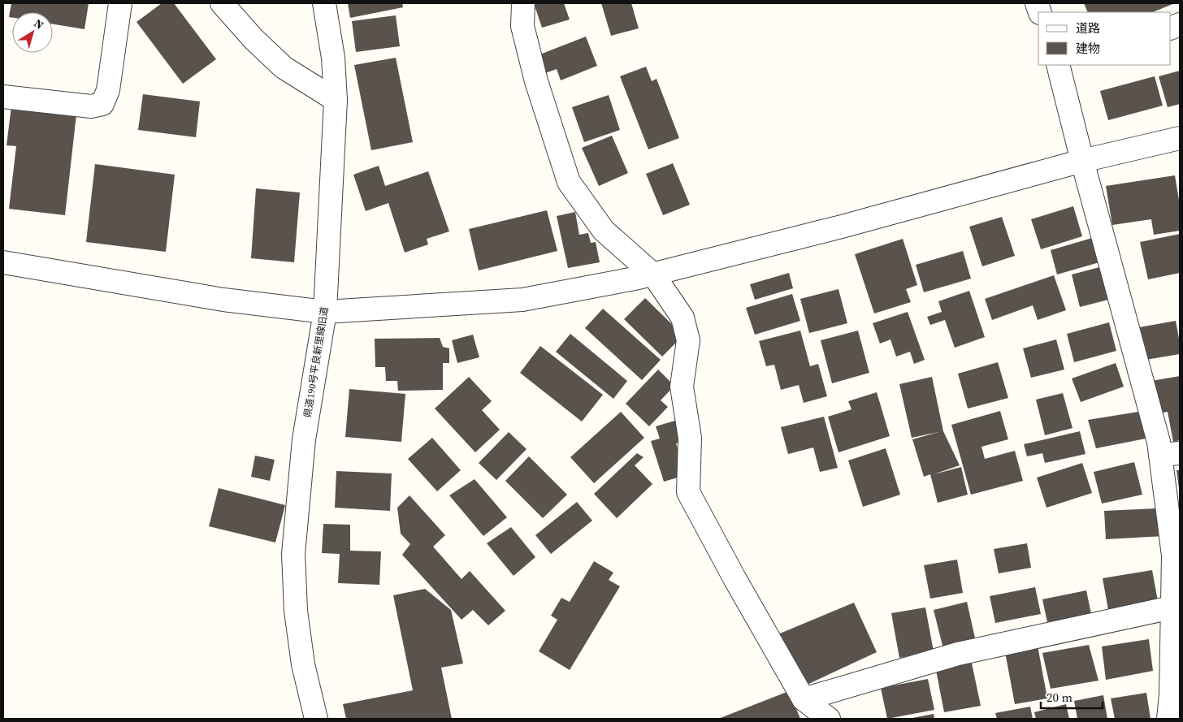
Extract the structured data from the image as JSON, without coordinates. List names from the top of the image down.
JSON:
{
  "streets": {
    "street": ["県道190号平良新里線旧道"]
  },
  "legend": ["道路", "建物"],
  "scale_bar": "20 m",
  "north": "top right"
}
